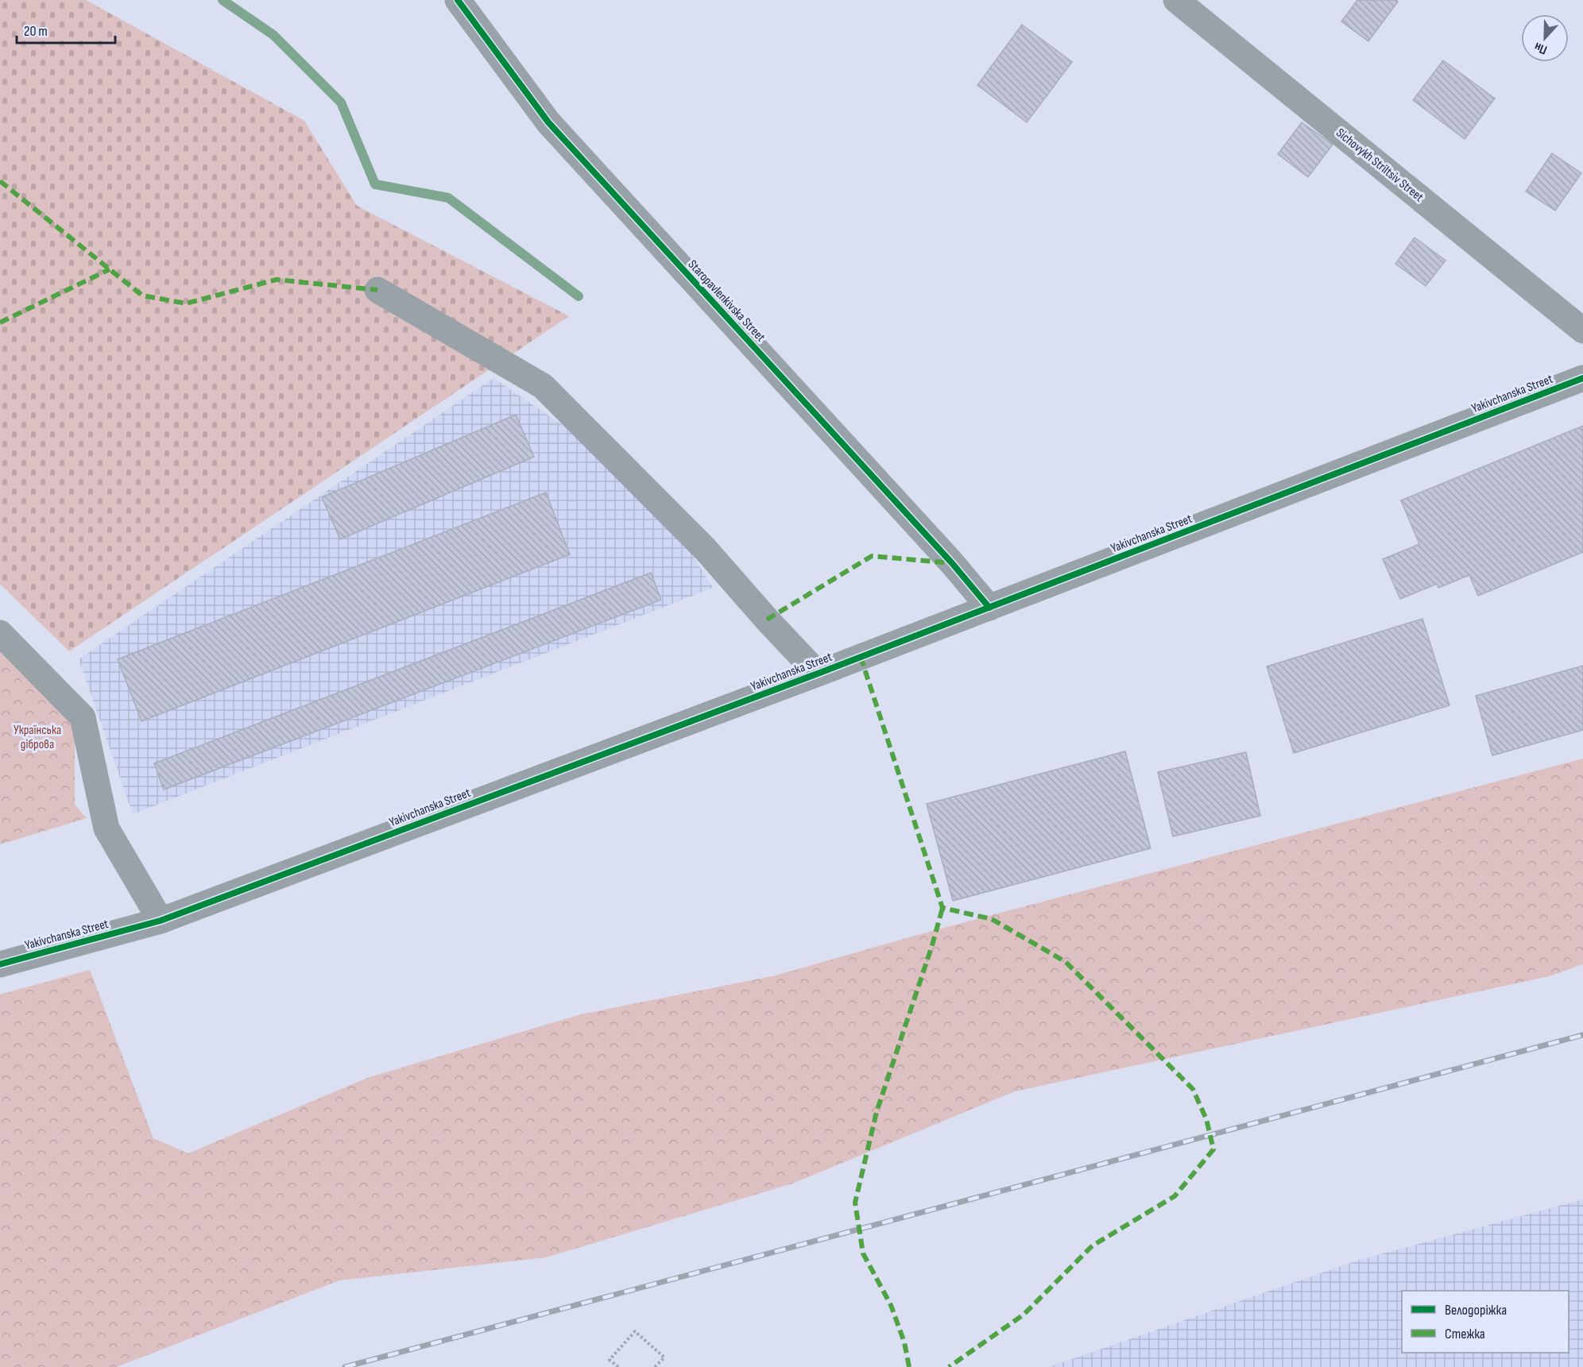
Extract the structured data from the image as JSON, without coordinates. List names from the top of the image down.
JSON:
{
  "streets": {
    "street": ["Sichovykh Striltsiv Street", "Staropavlenkivska Street", "Yakivchanska Street"]
  },
  "crossings": [
    ["Staropavlenkivska Street", "Yakivchanska Street"]
  ],
  "parks": ["Українська діброва"],
  "legend": ["Велодоріжка", "Стежка"],
  "scale_bar": "20 m",
  "north": "bottom"
}
